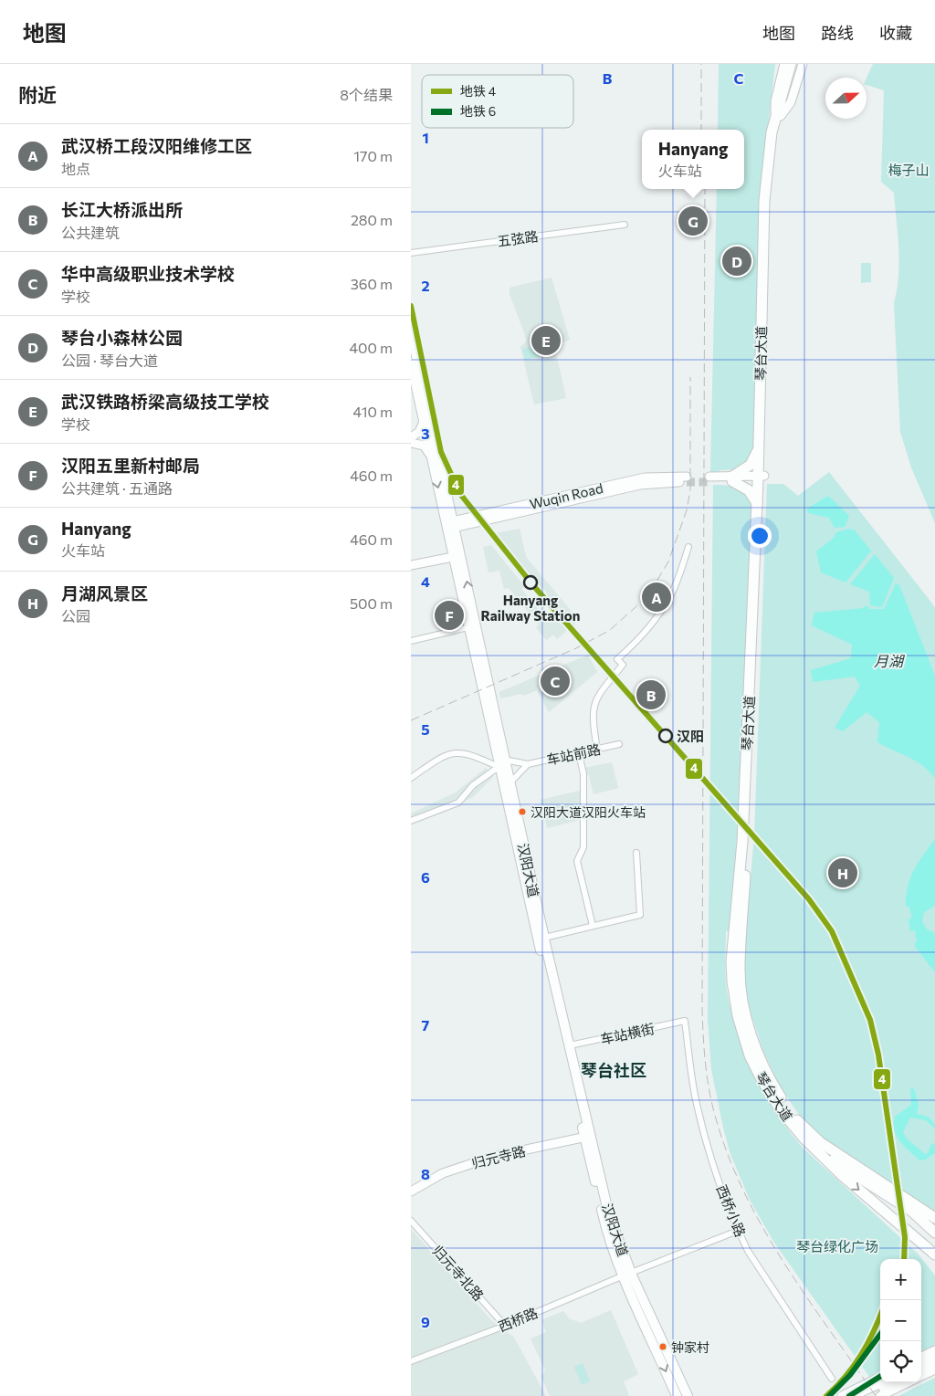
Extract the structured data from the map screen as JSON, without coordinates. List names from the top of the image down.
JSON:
{
  "streets": {
    "highway": ["琴台大道"],
    "main road": ["Wuqin Road", "汉阳大道", "归元寺路"],
    "street": [
      "五弦路",
      "车站前路",
      "车站横街",
      "西桥小路",
      "归元寺北路",
      "西桥路"
    ]
  },
  "crossings": [
    ["Wuqin Road", "汉阳大道"],
    ["汉阳大道", "车站横街"],
    ["汉阳大道", "归元寺路"],
    ["汉阳大道", "西桥路"],
    ["车站横街", "西桥小路"],
    ["西桥小路", "西桥路"],
    ["归元寺北路", "西桥路"]
  ],
  "districts": ["琴台社区"],
  "water": ["月湖"],
  "parks": ["梅子山", "琴台绿化广场"],
  "places": [
    "Hanyang Railway Station",
    "汉阳",
    "汉阳大道汉阳火车站",
    "钟家村"
  ],
  "lines": ["metro line 4", "metro line 6"],
  "legend": ["地铁 4", "地铁 6"],
  "north": "right",
  "page": {
    "header": "地图",
    "nav": ["地图", "路线", "收藏"],
    "heading": ["附近", "8个结果"],
    "list": [
      {
        "mark": "A",
        "name": "武汉桥工段汉阳维修工区",
        "note": "地点",
        "value": "170 m"
      },
      {
        "mark": "B",
        "name": "长江大桥派出所",
        "note": "公共建筑",
        "value": "280 m"
      },
      {
        "mark": "C",
        "name": "华中高级职业技术学校",
        "note": "学校",
        "value": "360 m"
      },
      {
        "mark": "D",
        "name": "琴台小森林公园",
        "note": "公园 · 琴台大道",
        "value": "400 m"
      },
      {
        "mark": "E",
        "name": "武汉铁路桥梁高级技工学校",
        "note": "学校",
        "value": "410 m"
      },
      {
        "mark": "F",
        "name": "汉阳五里新村邮局",
        "note": "公共建筑 · 五通路",
        "value": "460 m"
      },
      {
        "mark": "G",
        "name": "Hanyang",
        "note": "火车站",
        "value": "460 m"
      },
      {
        "mark": "H",
        "name": "月湖风景区",
        "note": "公园",
        "value": "500 m"
      }
    ],
    "popup": ["Hanyang", "火车站"],
    "pins": [
      "G",
      "D",
      "E",
      "A",
      "F",
      "C",
      "B",
      "H"
    ],
    "map_buttons": ["+", "−"]
  },
  "grid": {
    "columns": ["B", "C"],
    "rows": [
      "1",
      "2",
      "3",
      "4",
      "5",
      "6",
      "7",
      "8",
      "9"
    ]
  }
}
